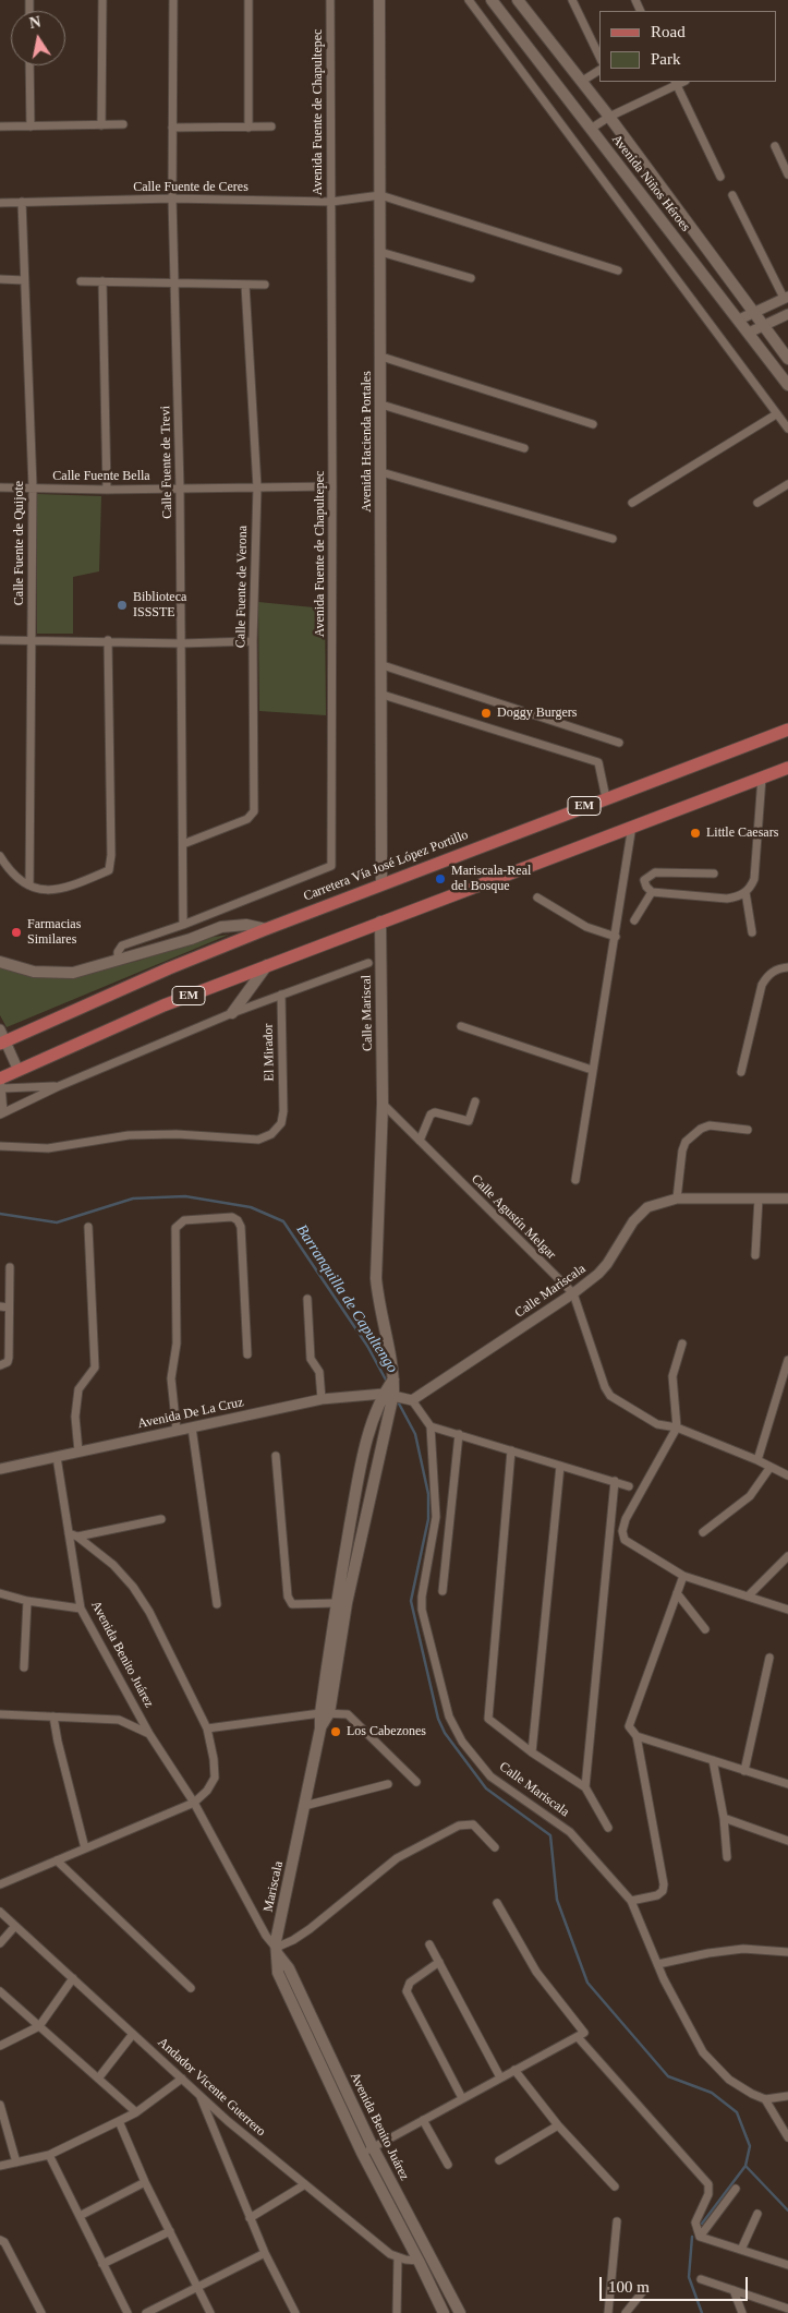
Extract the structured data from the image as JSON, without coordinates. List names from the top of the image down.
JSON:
{
  "streets": {
    "main road": [
      "Avenida Niños Héroes",
      "Avenida Hacienda Portales",
      "EM",
      "Carretera Vía José López Portillo",
      "Calle Mariscal",
      "Avenida Benito Juárez",
      "Mariscala"
    ],
    "street": [
      "Avenida Fuente de Chapultepec",
      "Calle Fuente de Ceres",
      "Calle Fuente de Trevi",
      "Calle Fuente Bella",
      "Calle Fuente de Quijote",
      "Calle Fuente de Verona",
      "El Mirador",
      "Calle Agustín Melgar",
      "Calle Mariscala",
      "Avenida De La Cruz",
      "Andador Vicente Guerrero"
    ]
  },
  "crossings": [
    ["Avenida Fuente de Chapultepec", "Calle Fuente de Ceres"],
    ["Avenida Fuente de Chapultepec", "Calle Fuente de Trevi"],
    ["Avenida Fuente de Chapultepec", "Calle Fuente Bella"],
    ["Calle Fuente de Ceres", "Avenida Hacienda Portales"],
    ["Calle Fuente de Ceres", "Calle Fuente de Trevi"],
    ["Calle Fuente de Ceres", "Calle Fuente de Quijote"],
    ["Avenida Hacienda Portales", "Carretera Vía José López Portillo"],
    ["Calle Fuente de Trevi", "Calle Fuente Bella"],
    ["Calle Fuente de Trevi", "Calle Fuente de Verona"],
    ["Calle Fuente Bella", "Calle Fuente de Quijote"],
    ["Calle Fuente Bella", "Calle Fuente de Verona"],
    ["EM", "Calle Mariscal"],
    ["EM", "El Mirador"],
    ["Calle Mariscal", "Calle Agustín Melgar"],
    ["Calle Agustín Melgar", "Calle Mariscala"],
    ["Avenida De La Cruz", "Avenida Benito Juárez"],
    ["Avenida Benito Juárez", "Mariscala"]
  ],
  "water": ["Barranquilla de Capultengo"],
  "places": [
    "Biblioteca ISSSTE",
    "Doggy Burgers",
    "Little Caesars",
    "Mariscala-Real del Bosque",
    "Farmacias Similares",
    "Los Cabezones"
  ],
  "legend": ["Road", "Park"],
  "scale_bar": "100 m",
  "north": "top"
}
